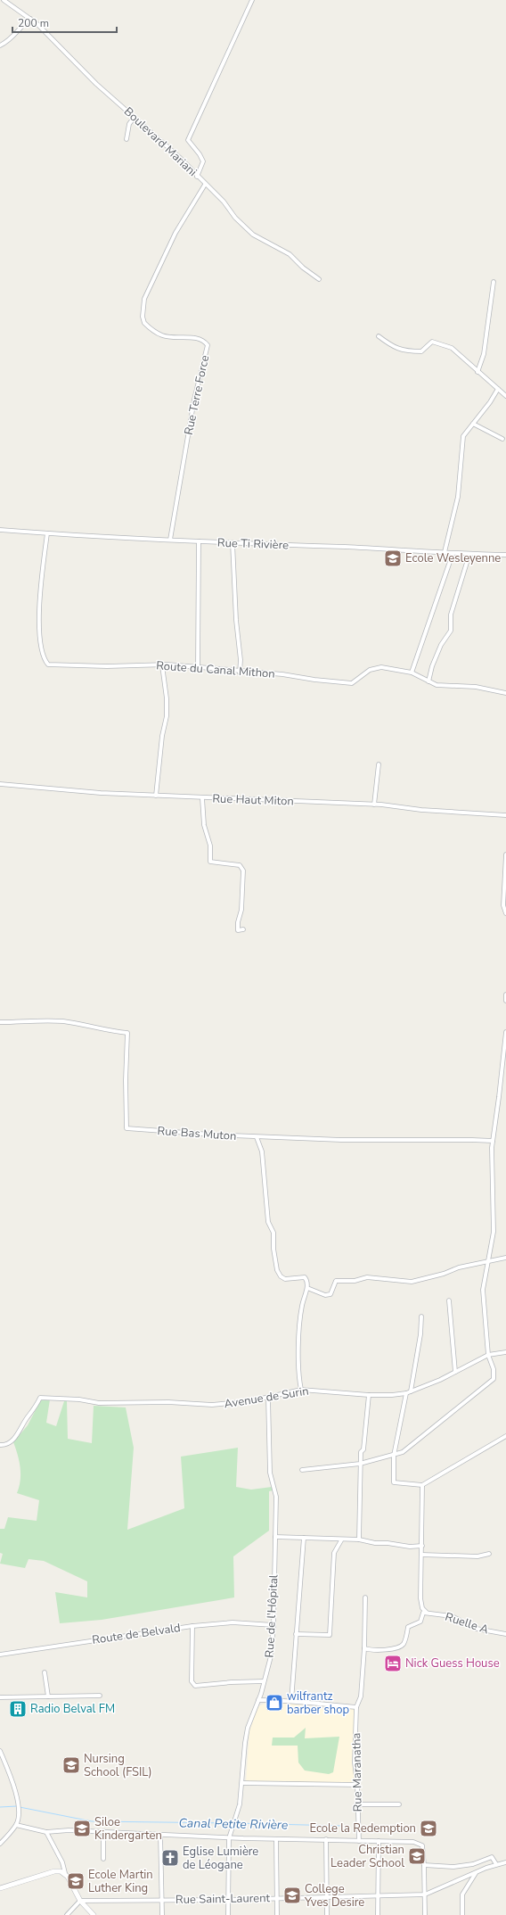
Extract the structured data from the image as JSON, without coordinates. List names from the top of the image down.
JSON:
{
  "streets": {
    "street": [
      "Boulevard Mariani",
      "Rue Terre Force",
      "Rue Ti Rivière",
      "Route du Canal Mithon",
      "Rue Haut Miton",
      "Rue Bas Muton",
      "Avenue de Surin",
      "Rue de l'Hôpital",
      "Ruelle A",
      "Route de Belvald",
      "Rue Maranatha",
      "Rue Saint-Laurent"
    ]
  },
  "crossings": [
    ["Boulevard Mariani", "Rue Terre Force"],
    ["Rue Terre Force", "Rue Ti Rivière"],
    ["Rue Ti Rivière", "Route du Canal Mithon"],
    ["Avenue de Surin", "Rue de l'Hôpital"],
    ["Rue de l'Hôpital", "Route de Belvald"],
    ["Rue de l'Hôpital", "Rue Saint-Laurent"]
  ],
  "water": ["Canal Petite Rivière"],
  "places": {
    "school or university": [
      "Ecole Wesleyenne",
      "Nursing School (FSIL)",
      "Siloe Kindergarten",
      "Ecole la Redemption",
      "Christian Leader School",
      "Ecole Martin Luther King",
      "College Yves Desire"
    ],
    "hotel": ["Nick Guess House"],
    "shop": ["wilfrantz barber shop"],
    "building": ["Radio Belval FM"],
    "church": ["Eglise Lumière de Léogane"]
  },
  "scale_bar": "200 m"
}
